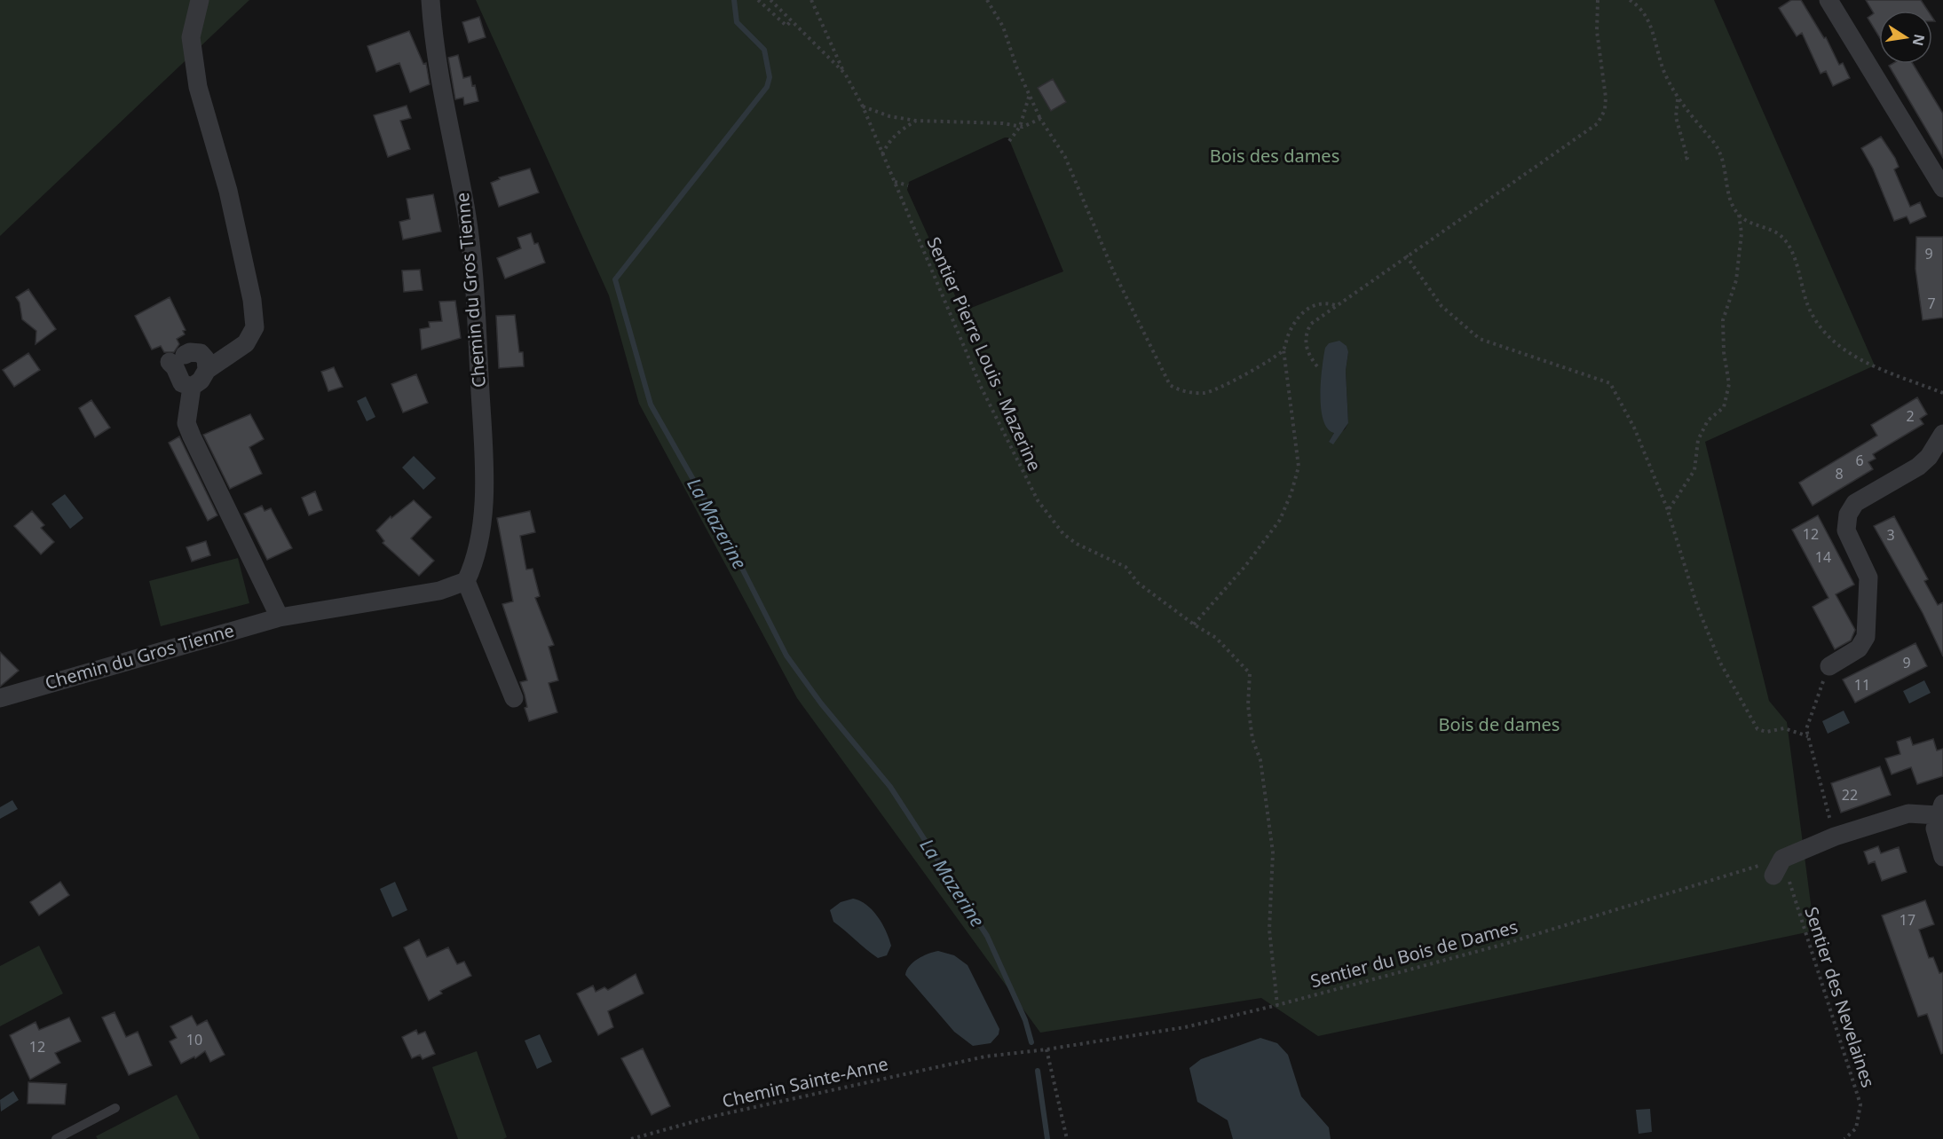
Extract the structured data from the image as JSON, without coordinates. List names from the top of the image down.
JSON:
{
  "streets": {
    "street": ["Chemin du Gros Tienne"],
    "path": [
      "Sentier Pierre Louis - Mazerine",
      "Sentier du Bois de Dames",
      "Sentier des Nevelaines",
      "Chemin Sainte-Anne"
    ]
  },
  "crossings": [
    ["Sentier Pierre Louis - Mazerine", "Sentier du Bois de Dames"],
    ["Sentier du Bois de Dames", "Sentier des Nevelaines"],
    ["Sentier du Bois de Dames", "Chemin Sainte-Anne"]
  ],
  "water": ["La Mazerine"],
  "parks": ["Bois des dames", "Bois de dames"],
  "house_numbers": [
    "9",
    "7",
    "2",
    "6",
    "8",
    "12",
    "3",
    "14",
    "9",
    "11",
    "22",
    "17",
    "10",
    "12"
  ],
  "north": "right"
}
